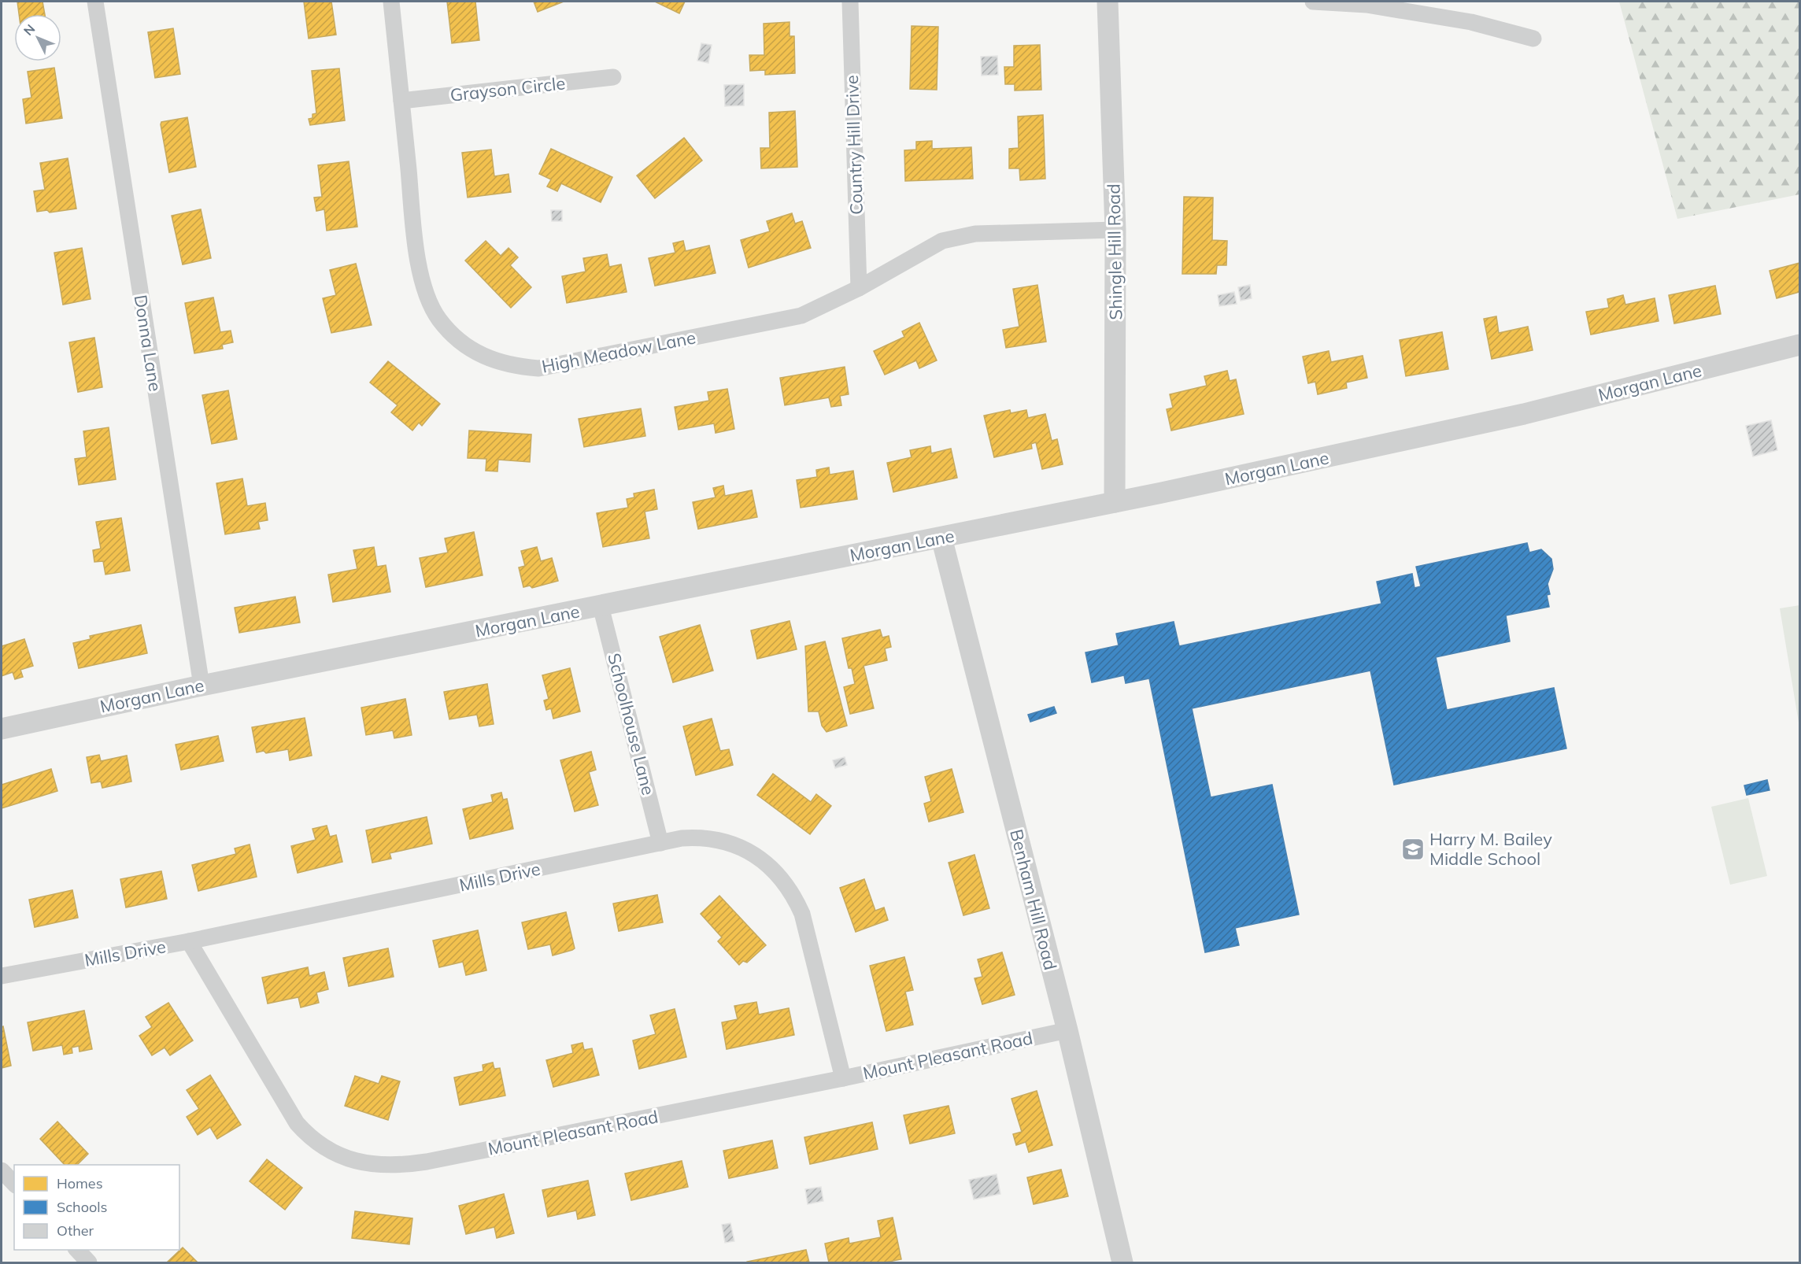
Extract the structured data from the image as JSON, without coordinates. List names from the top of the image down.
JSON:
{
  "streets": {
    "street": [
      "Grayson Circle",
      "Country Hill Drive",
      "Shingle Hill Road",
      "Donna Lane",
      "High Meadow Lane",
      "Morgan Lane",
      "Schoolhouse Lane",
      "Mills Drive",
      "Benham Hill Road",
      "Mount Pleasant Road"
    ]
  },
  "crossings": [
    ["Grayson Circle", "High Meadow Lane"],
    ["Country Hill Drive", "High Meadow Lane"],
    ["Shingle Hill Road", "High Meadow Lane"],
    ["Shingle Hill Road", "Morgan Lane"],
    ["Donna Lane", "Morgan Lane"],
    ["Morgan Lane", "Schoolhouse Lane"],
    ["Morgan Lane", "Benham Hill Road"],
    ["Schoolhouse Lane", "Mills Drive"],
    ["Mills Drive", "Mount Pleasant Road"],
    ["Benham Hill Road", "Mount Pleasant Road"]
  ],
  "places": {
    "school or university": ["Harry M. Bailey Middle School"]
  },
  "legend": ["Homes", "Schools", "Other"],
  "north": "top left"
}
